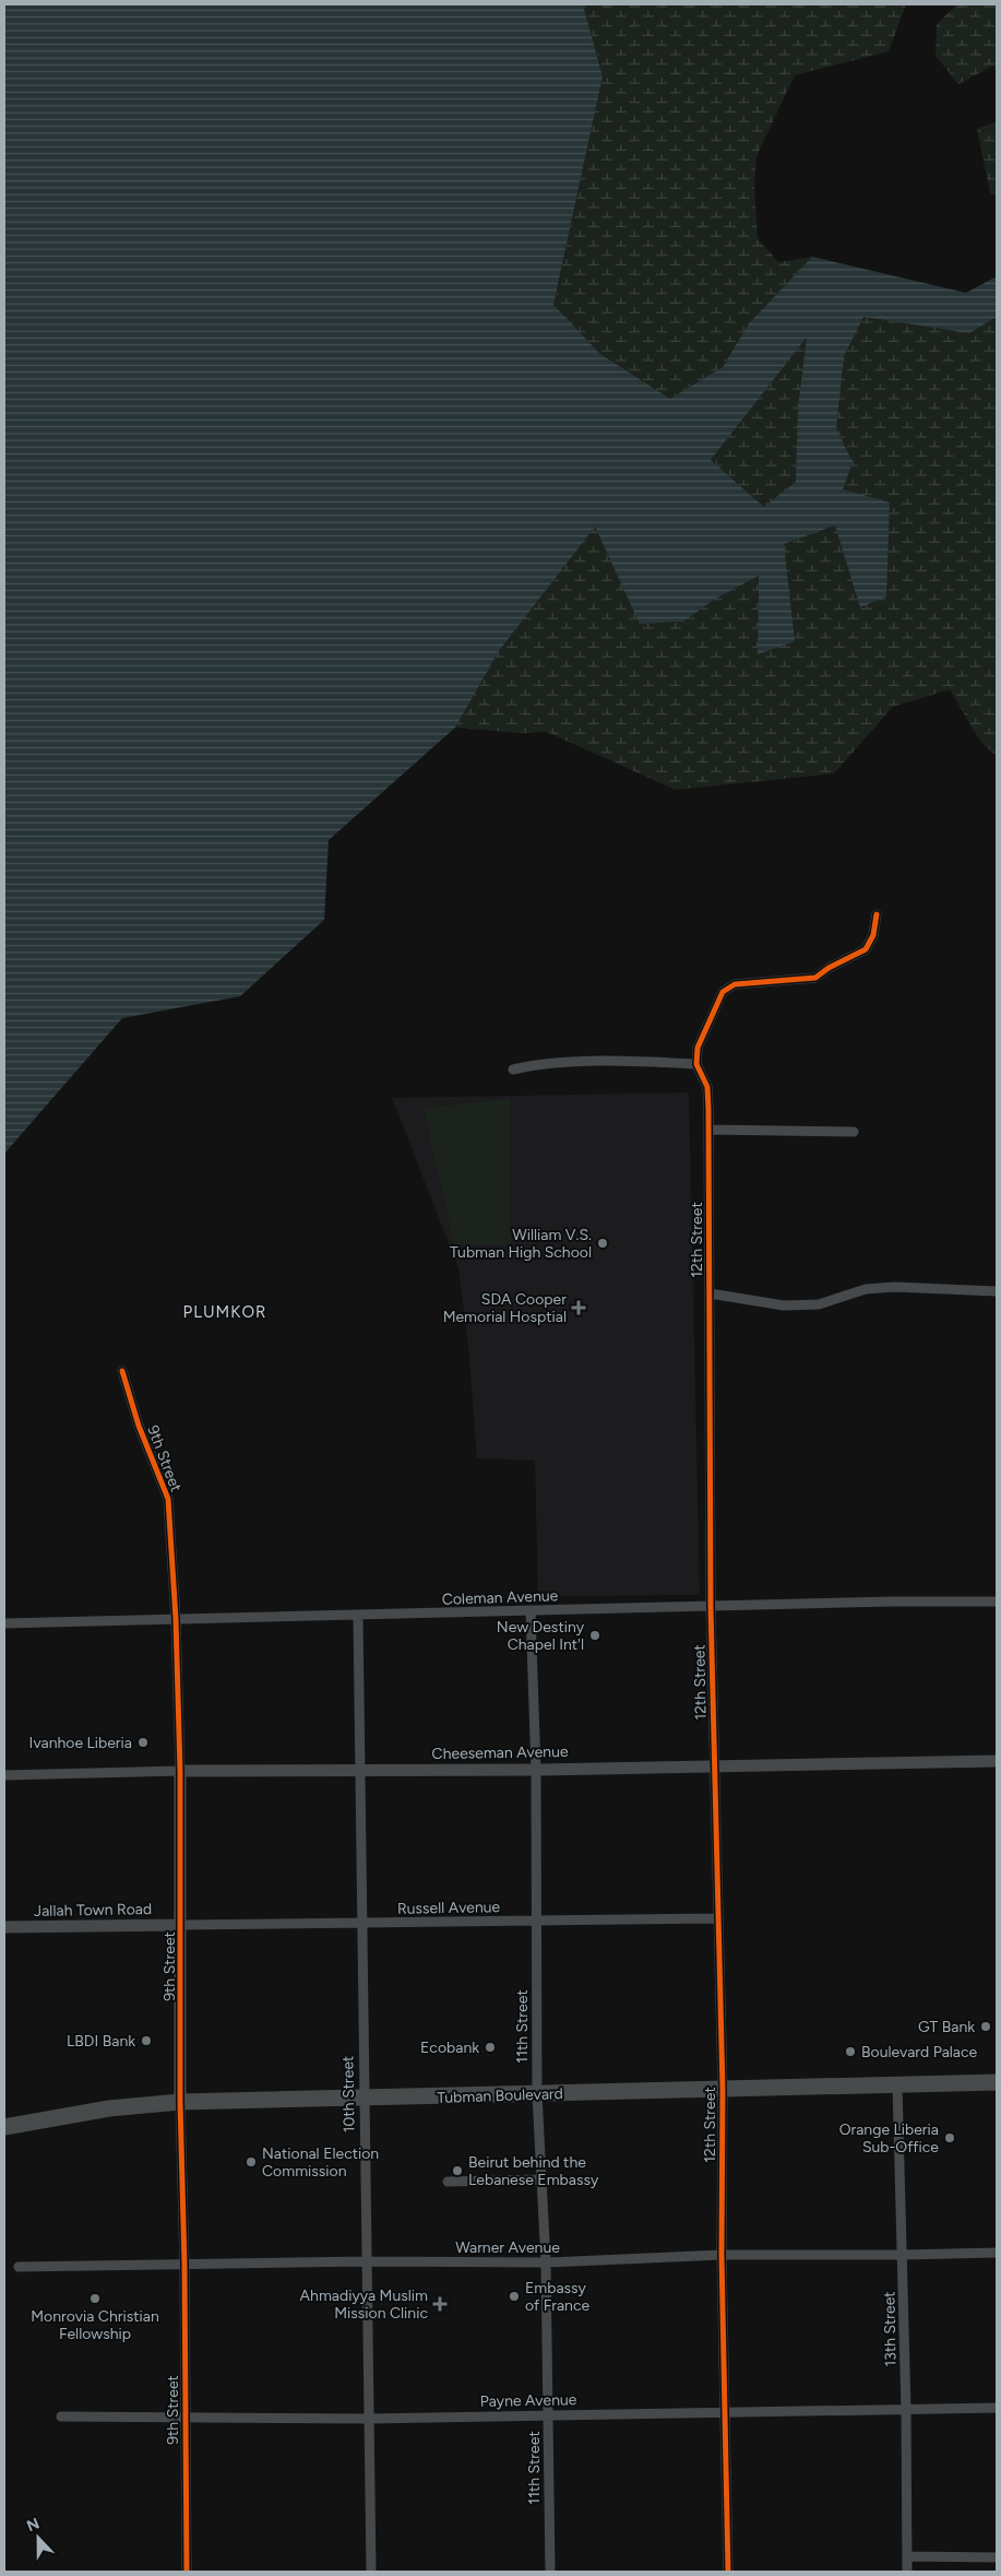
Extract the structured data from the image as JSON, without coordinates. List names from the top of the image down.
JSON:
{
  "streets": {
    "highway": ["Tubman Boulevard"],
    "street": [
      "12th Street",
      "9th Street",
      "Coleman Avenue",
      "Cheeseman Avenue",
      "Russell Avenue",
      "Jallah Town Road",
      "11th Street",
      "10th Street",
      "Warner Avenue",
      "13th Street",
      "Payne Avenue"
    ]
  },
  "crossings": [
    ["12th Street", "Coleman Avenue"],
    ["12th Street", "Cheeseman Avenue"],
    ["12th Street", "Russell Avenue"],
    ["12th Street", "Tubman Boulevard"],
    ["12th Street", "Warner Avenue"],
    ["12th Street", "Payne Avenue"],
    ["9th Street", "Coleman Avenue"],
    ["9th Street", "Cheeseman Avenue"],
    ["9th Street", "Russell Avenue"],
    ["9th Street", "Jallah Town Road"],
    ["9th Street", "Tubman Boulevard"],
    ["9th Street", "Warner Avenue"],
    ["9th Street", "Payne Avenue"],
    ["Coleman Avenue", "11th Street"],
    ["Coleman Avenue", "10th Street"],
    ["Cheeseman Avenue", "11th Street"],
    ["Cheeseman Avenue", "10th Street"],
    ["Russell Avenue", "Jallah Town Road"],
    ["Russell Avenue", "11th Street"],
    ["Russell Avenue", "10th Street"],
    ["11th Street", "Tubman Boulevard"],
    ["11th Street", "Warner Avenue"],
    ["11th Street", "Payne Avenue"],
    ["10th Street", "Tubman Boulevard"],
    ["10th Street", "Warner Avenue"],
    ["10th Street", "Payne Avenue"],
    ["Tubman Boulevard", "13th Street"],
    ["Warner Avenue", "13th Street"],
    ["13th Street", "Payne Avenue"]
  ],
  "districts": ["PLUMKOR"],
  "places": {
    "other": [
      "William V.S. Tubman High School",
      "New Destiny Chapel Int'l",
      "Ivanhoe Liberia",
      "GT Bank",
      "LBDI Bank",
      "Ecobank",
      "Boulevard Palace",
      "Orange Liberia Sub-Office",
      "National Election Commission",
      "Beirut behind the Lebanese Embassy",
      "Embassy of France",
      "Monrovia Christian Fellowship"
    ],
    "health": ["SDA Cooper Memorial Hosptial", "Ahmadiyya Muslim Mission Clinic"]
  },
  "north": "top"
}
